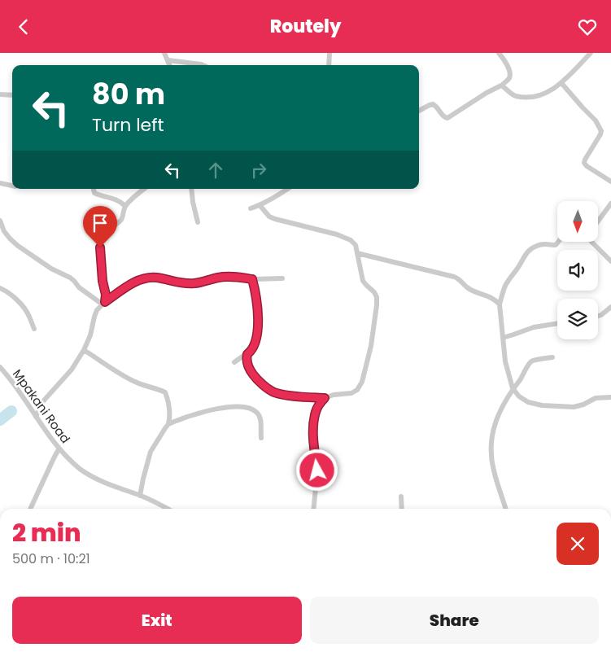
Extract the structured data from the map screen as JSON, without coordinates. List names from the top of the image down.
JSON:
{
  "streets": {
    "street": ["Mpakani Road"]
  },
  "north": "bottom",
  "page": {
    "header": "Routely",
    "turn": ["80 m", "Turn left"],
    "heading": ["2 min", "500 m · 10:21"],
    "buttons": ["Exit", "Share"]
  }
}
